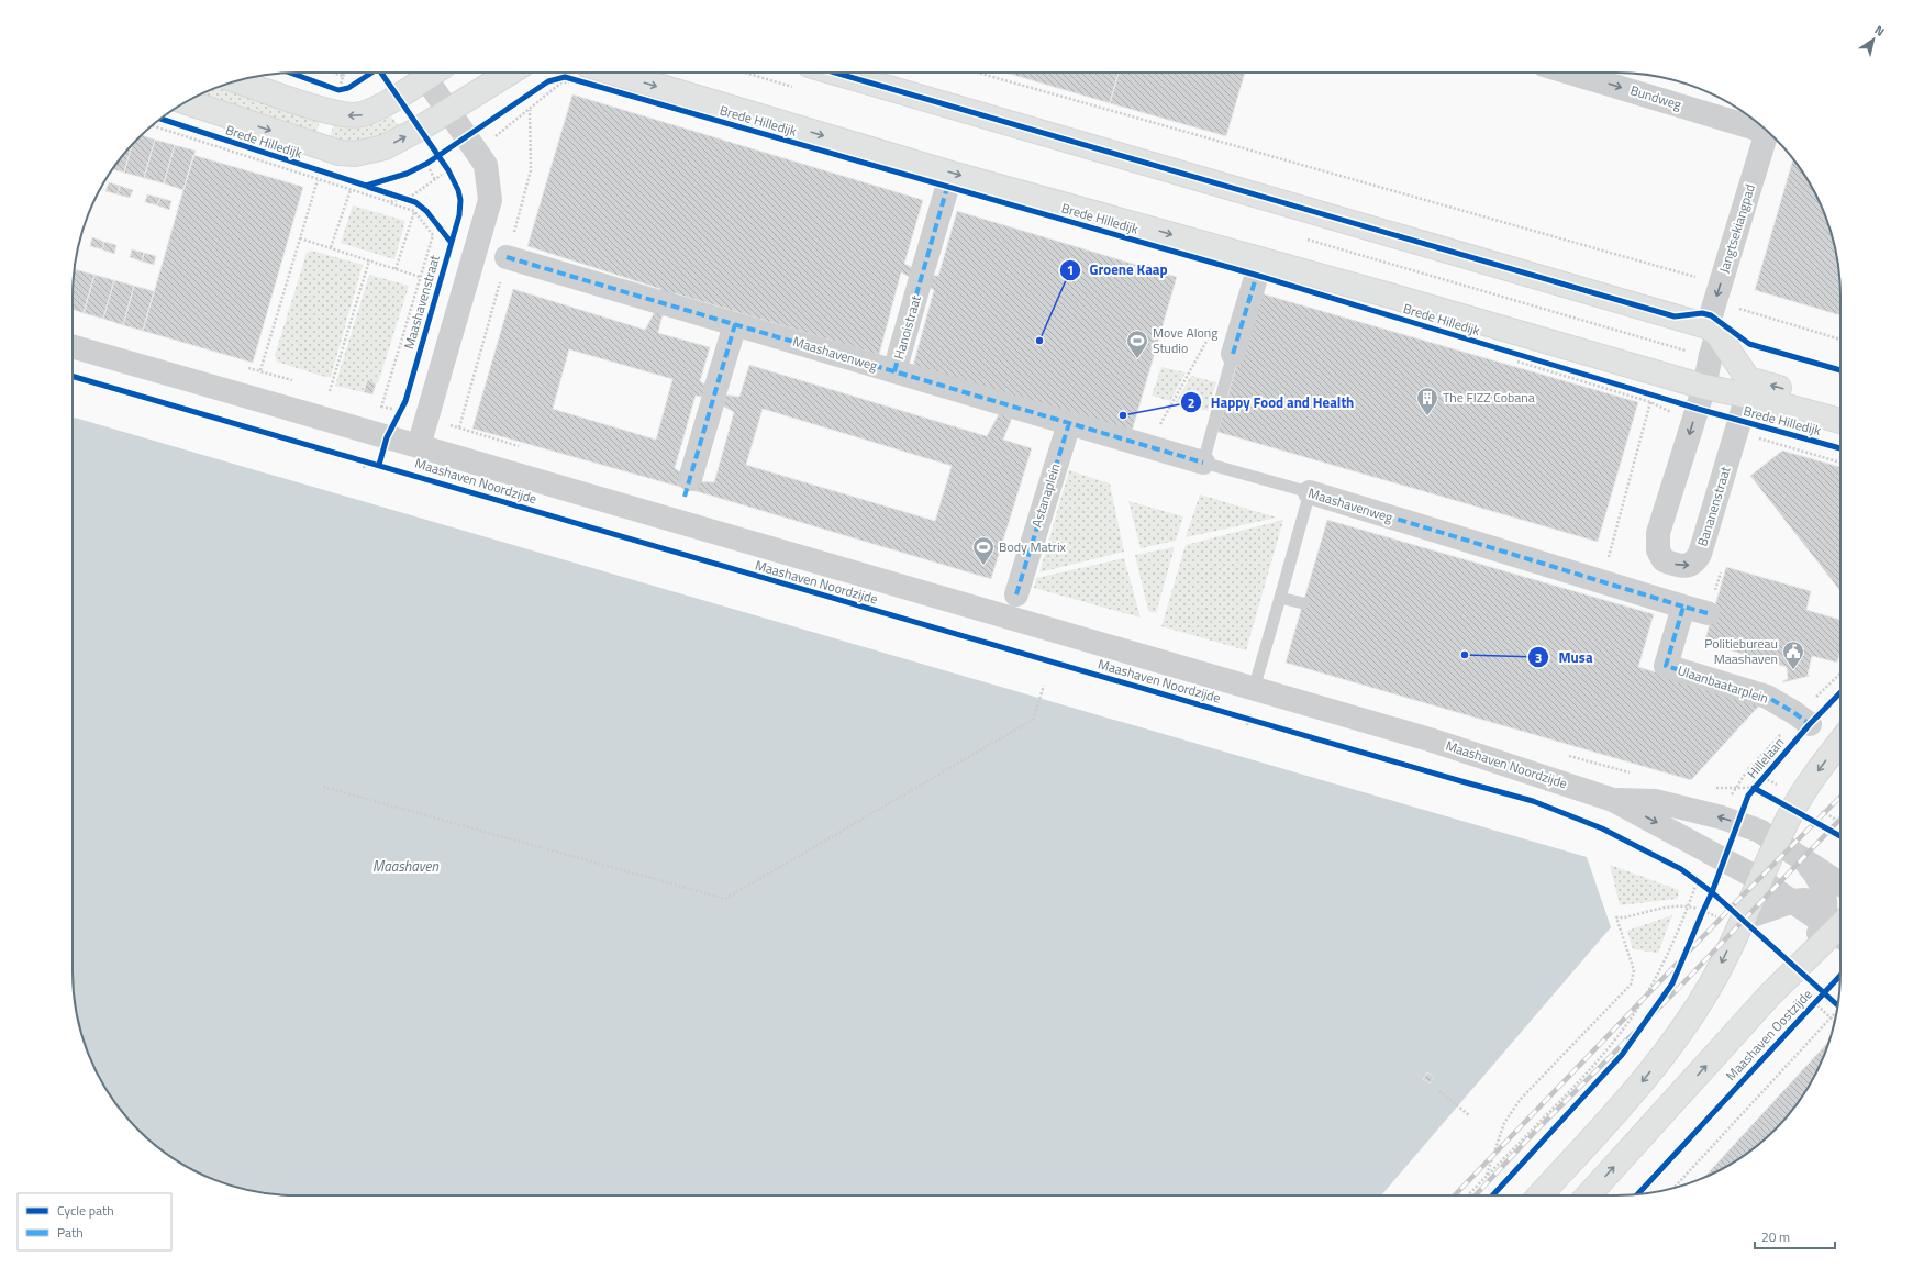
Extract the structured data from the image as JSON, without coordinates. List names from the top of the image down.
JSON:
{
  "streets": {
    "street": [
      "Bundweg",
      "Brede Hilledijk",
      "Jangtsekiangpad",
      "Hanoistraat",
      "Maashavenweg",
      "Maashaven Noordzijde",
      "Astanaplein",
      "Bananenstraat",
      "Ulaanbaatarplein",
      "Maashaven Oostzijde"
    ],
    "cycle path": ["Maashavenstraat", "Hillelaan"]
  },
  "crossings": [
    ["Bundweg", "Jangtsekiangpad"],
    ["Brede Hilledijk", "Bananenstraat"],
    ["Hanoistraat", "Maashavenweg"],
    ["Maashavenweg", "Astanaplein"],
    ["Maashavenweg", "Ulaanbaatarplein"],
    ["Maashaven Noordzijde", "Maashaven Oostzijde"]
  ],
  "one_way": ["Jangtsekiangpad"],
  "water": ["Maashaven"],
  "places": {
    "other": ["Groene Kaap", "Happy Food and Health", "Musa"],
    "sports": ["Move Along Studio", "Body Matrix"],
    "building": ["The FIZZ Cobana"],
    "public building": ["Politiebureau Maashaven"]
  },
  "legend": ["Cycle path", "Path"],
  "scale_bar": "20 m",
  "north": "top right"
}
